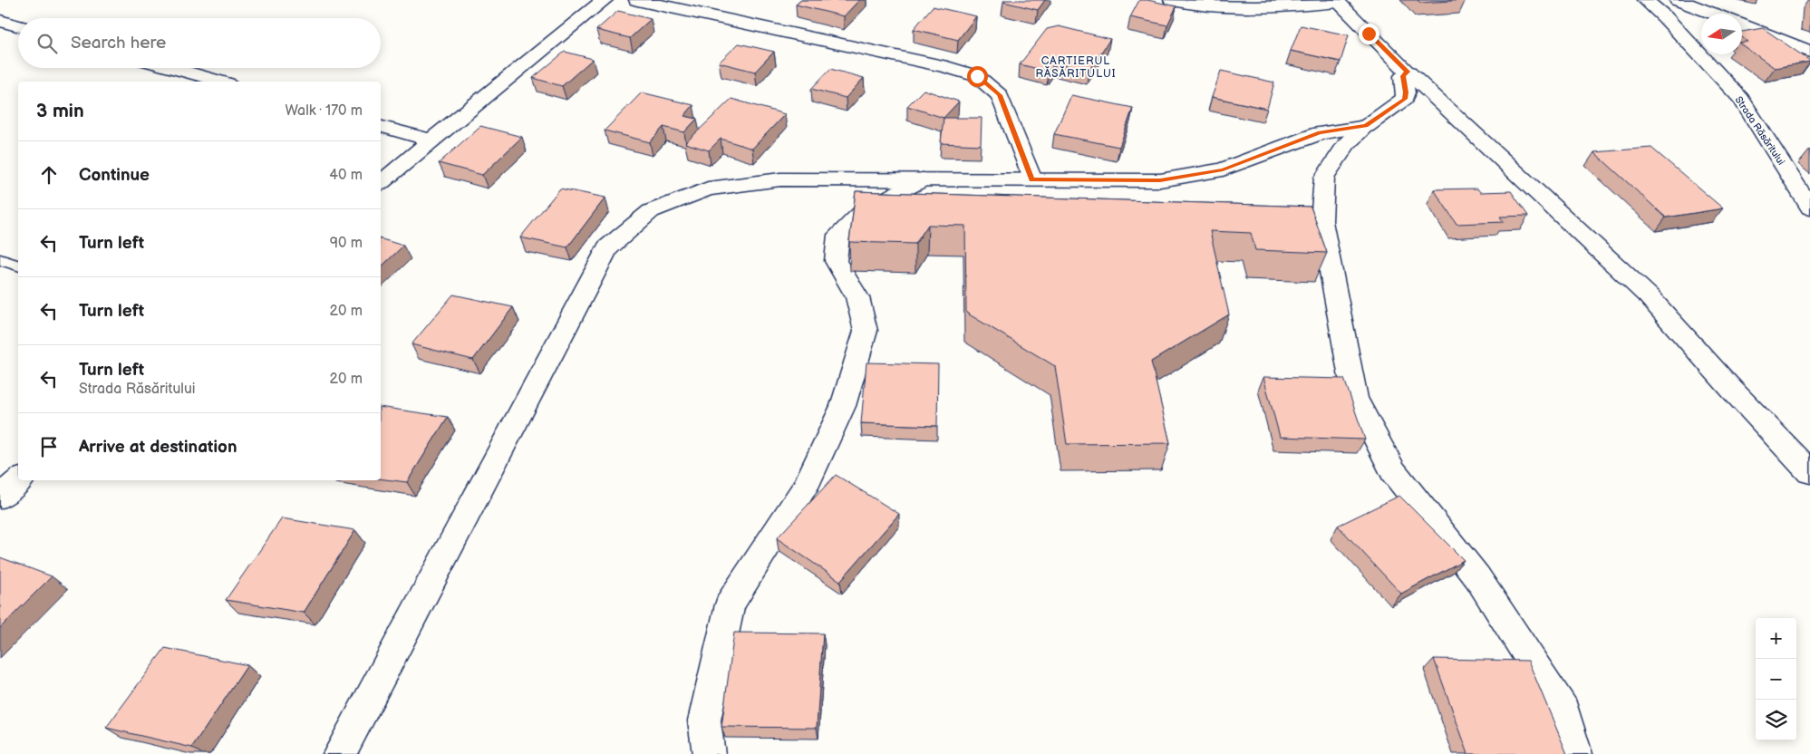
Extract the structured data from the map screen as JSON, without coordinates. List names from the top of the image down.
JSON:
{
  "streets": {
    "street": ["Strada Răsăritului"]
  },
  "districts": ["CARTIERUL RĂSĂRITULUI"],
  "north": "left",
  "page": {
    "search": "Search here",
    "heading": ["3 min", "Walk · 170 m"],
    "list": [
      ["Continue", "40 m"],
      ["Turn left", "90 m"],
      ["Turn left", "20 m"],
      ["Turn left", "Strada Răsăritului", "20 m"],
      "Arrive at destination"
    ],
    "map_buttons": ["+", "−"]
  }
}
